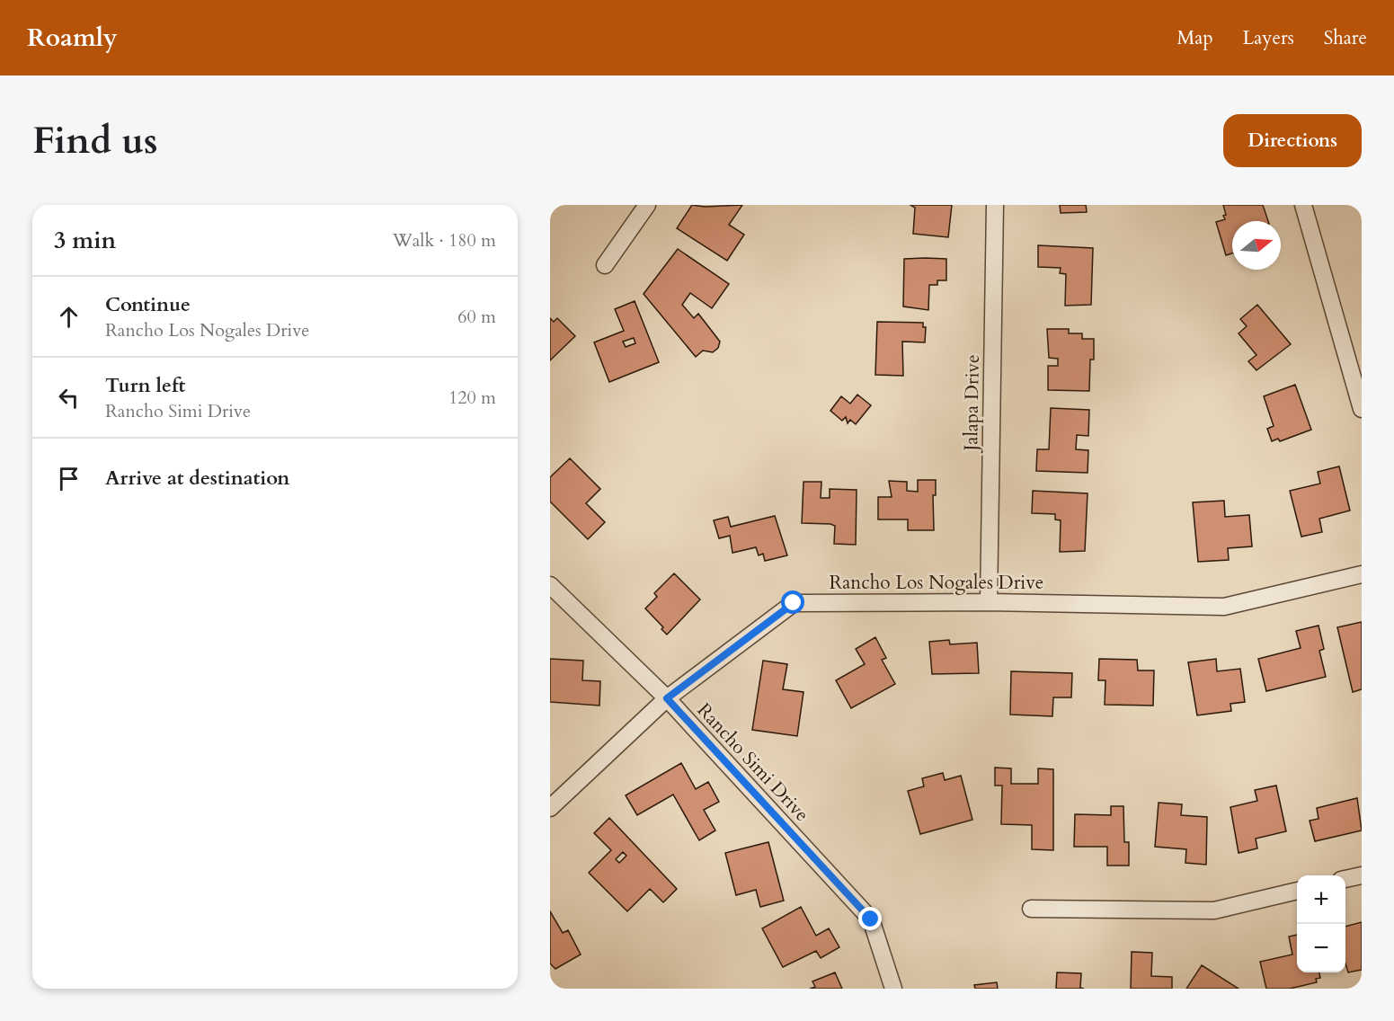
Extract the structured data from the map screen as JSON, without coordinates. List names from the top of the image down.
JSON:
{
  "streets": {
    "street": ["Jalapa Drive", "Rancho Los Nogales Drive", "Rancho Simi Drive"]
  },
  "crossings": [
    ["Jalapa Drive", "Rancho Los Nogales Drive"],
    ["Rancho Los Nogales Drive", "Rancho Simi Drive"]
  ],
  "north": "right",
  "page": {
    "header": "Roamly",
    "nav": ["Map", "Layers", "Share"],
    "buttons": "Directions",
    "title": "Find us",
    "heading": ["3 min", "Walk · 180 m"],
    "list": [
      ["Continue", "Rancho Los Nogales Drive", "60 m"],
      ["Turn left", "Rancho Simi Drive", "120 m"],
      "Arrive at destination"
    ],
    "map_buttons": ["+", "−"]
  }
}
